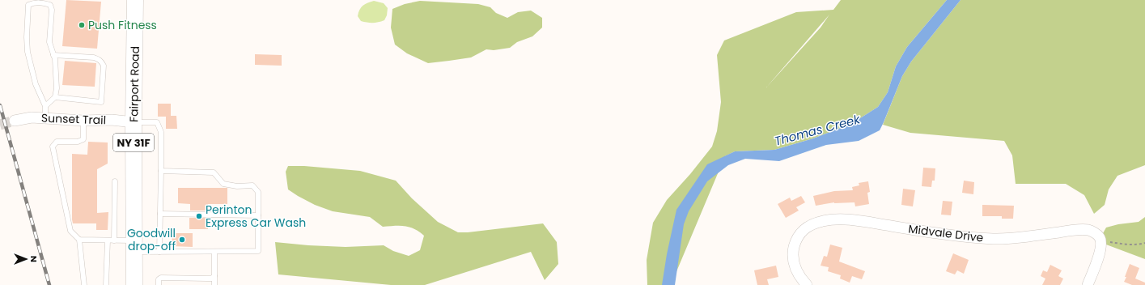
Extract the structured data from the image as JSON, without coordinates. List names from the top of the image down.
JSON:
{
  "streets": {
    "main road": ["Fairport Road", "NY 31F"],
    "street": ["Sunset Trail", "Midvale Drive"]
  },
  "crossings": [
    ["Fairport Road", "Sunset Trail"]
  ],
  "water": ["Thomas Creek"],
  "places": ["Push Fitness", "Perinton Express Car Wash", "Goodwill drop-off"],
  "north": "right"
}
